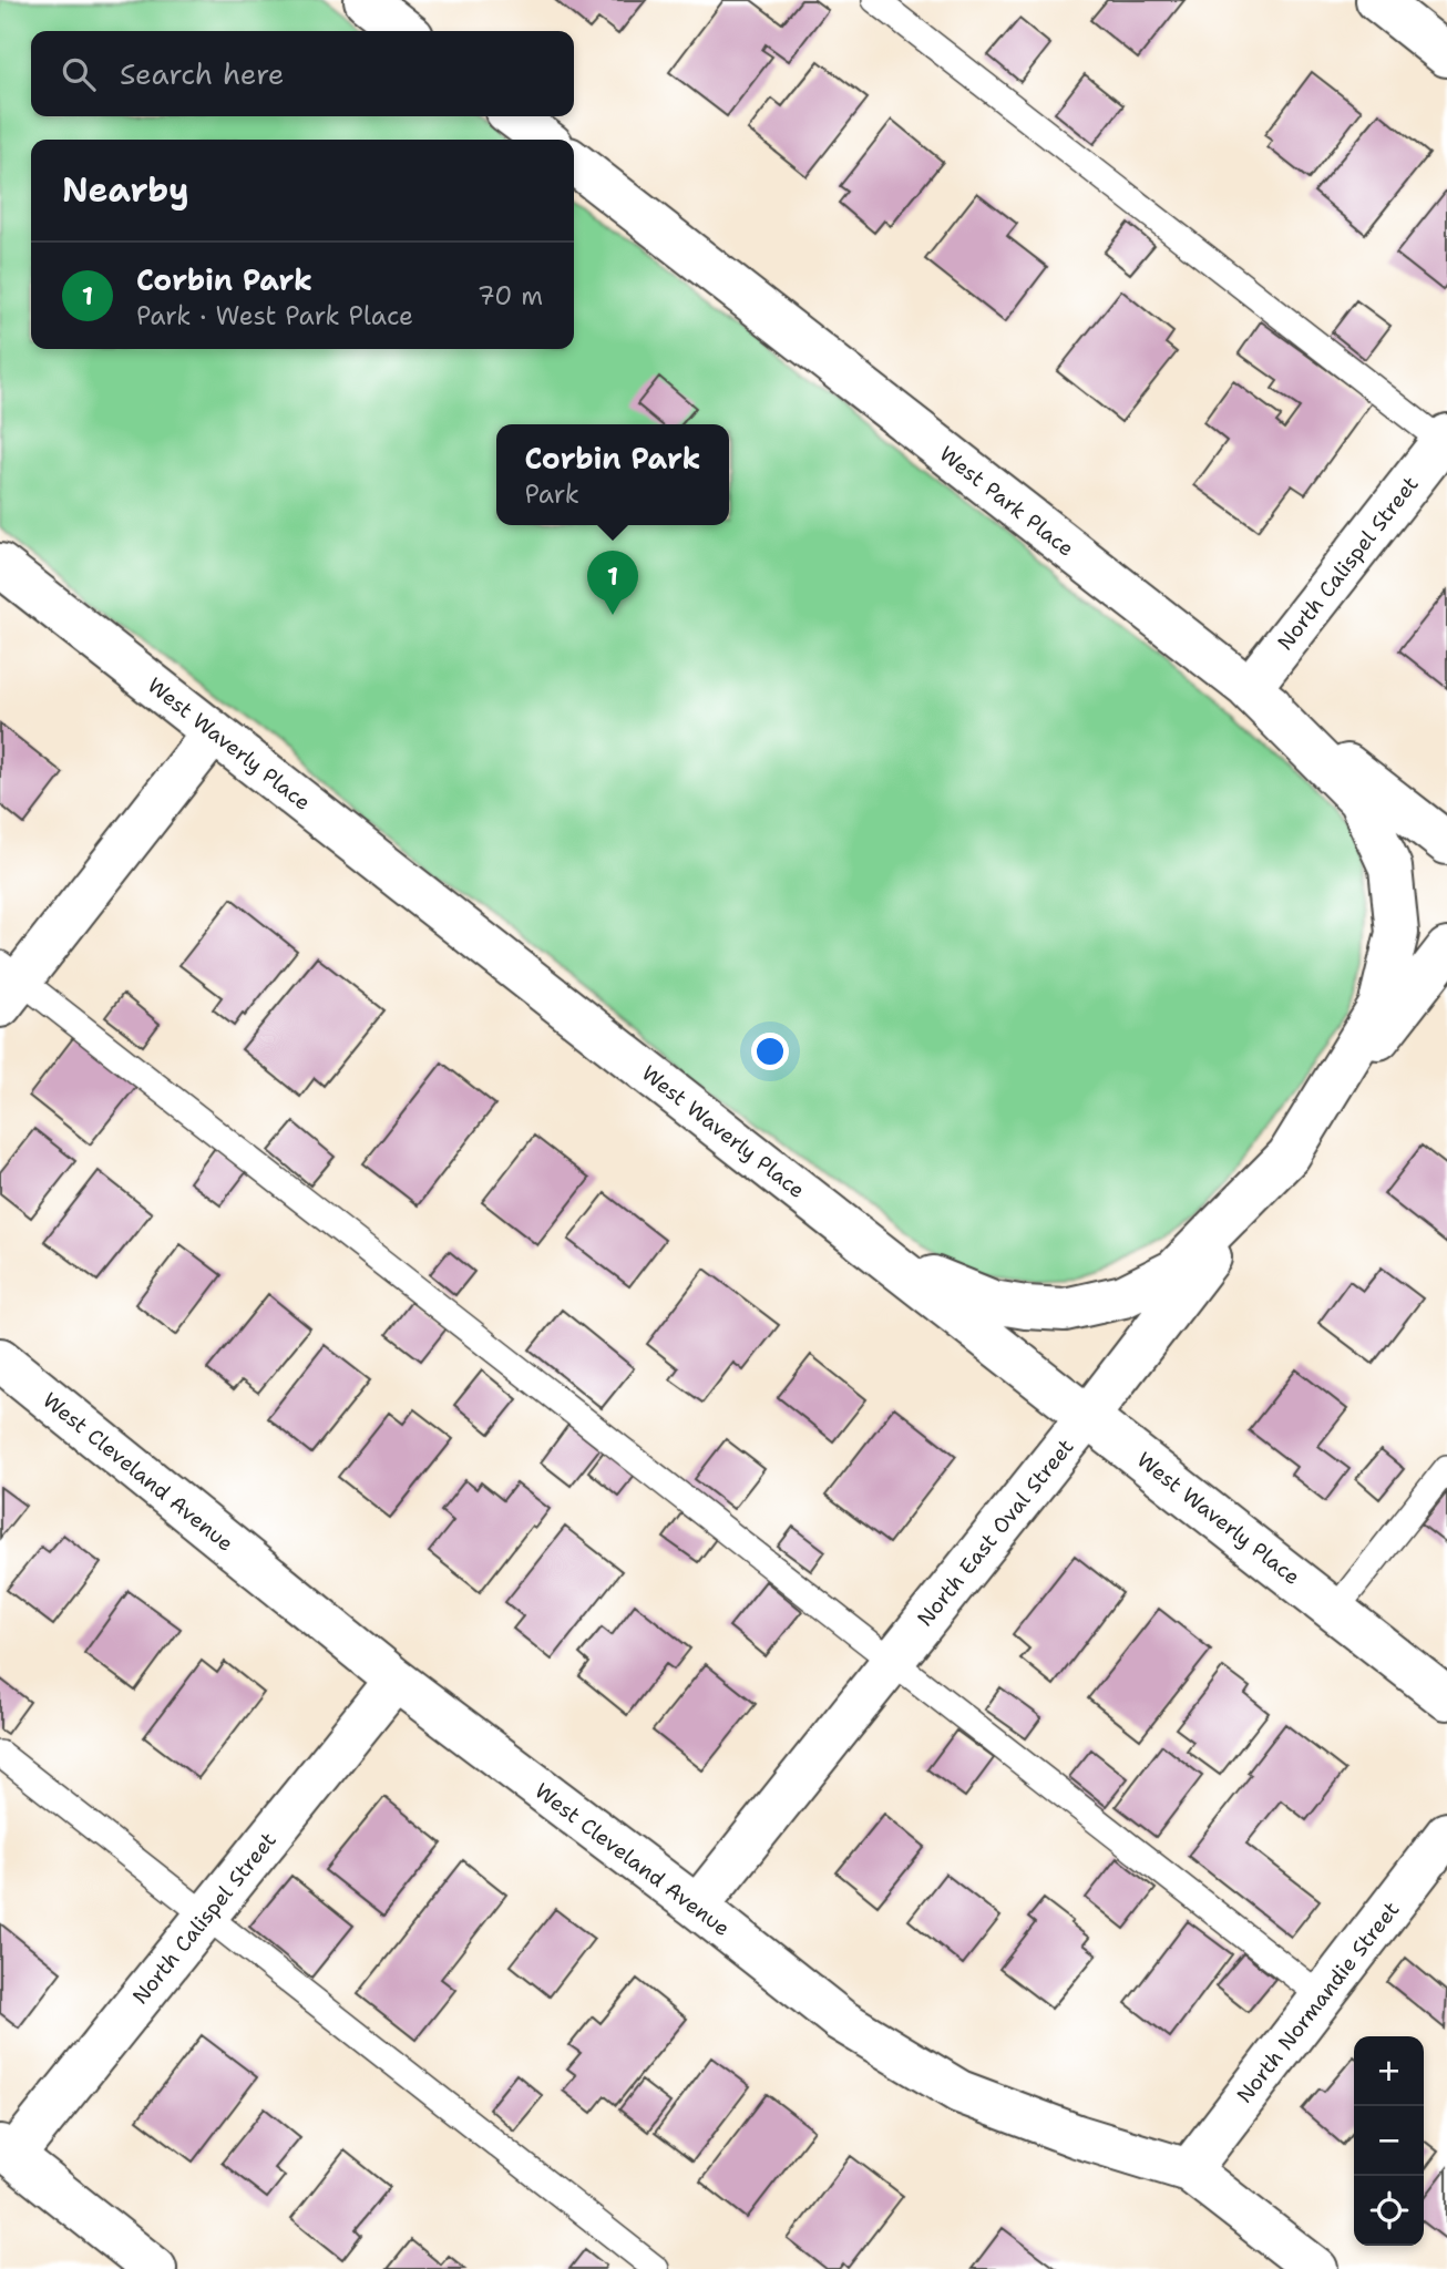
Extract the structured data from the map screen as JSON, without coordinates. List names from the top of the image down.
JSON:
{
  "streets": {
    "street": [
      "West Park Place",
      "North Calispel Street",
      "West Waverly Place",
      "West Cleveland Avenue",
      "North East Oval Street",
      "North Normandie Street"
    ]
  },
  "crossings": [
    ["West Park Place", "North Calispel Street"],
    ["West Park Place", "North East Oval Street"],
    ["North Calispel Street", "West Cleveland Avenue"],
    ["North Calispel Street", "North East Oval Street"],
    ["West Waverly Place", "North East Oval Street"],
    ["West Cleveland Avenue", "North East Oval Street"],
    ["West Cleveland Avenue", "North Normandie Street"]
  ],
  "page": {
    "search": "Search here",
    "heading": "Nearby",
    "list": [
      {
        "mark": "1",
        "name": "Corbin Park",
        "note": "Park · West Park Place",
        "value": "70 m"
      }
    ],
    "popup": ["Corbin Park", "Park"],
    "pins": "1",
    "map_buttons": ["+", "−"]
  }
}
